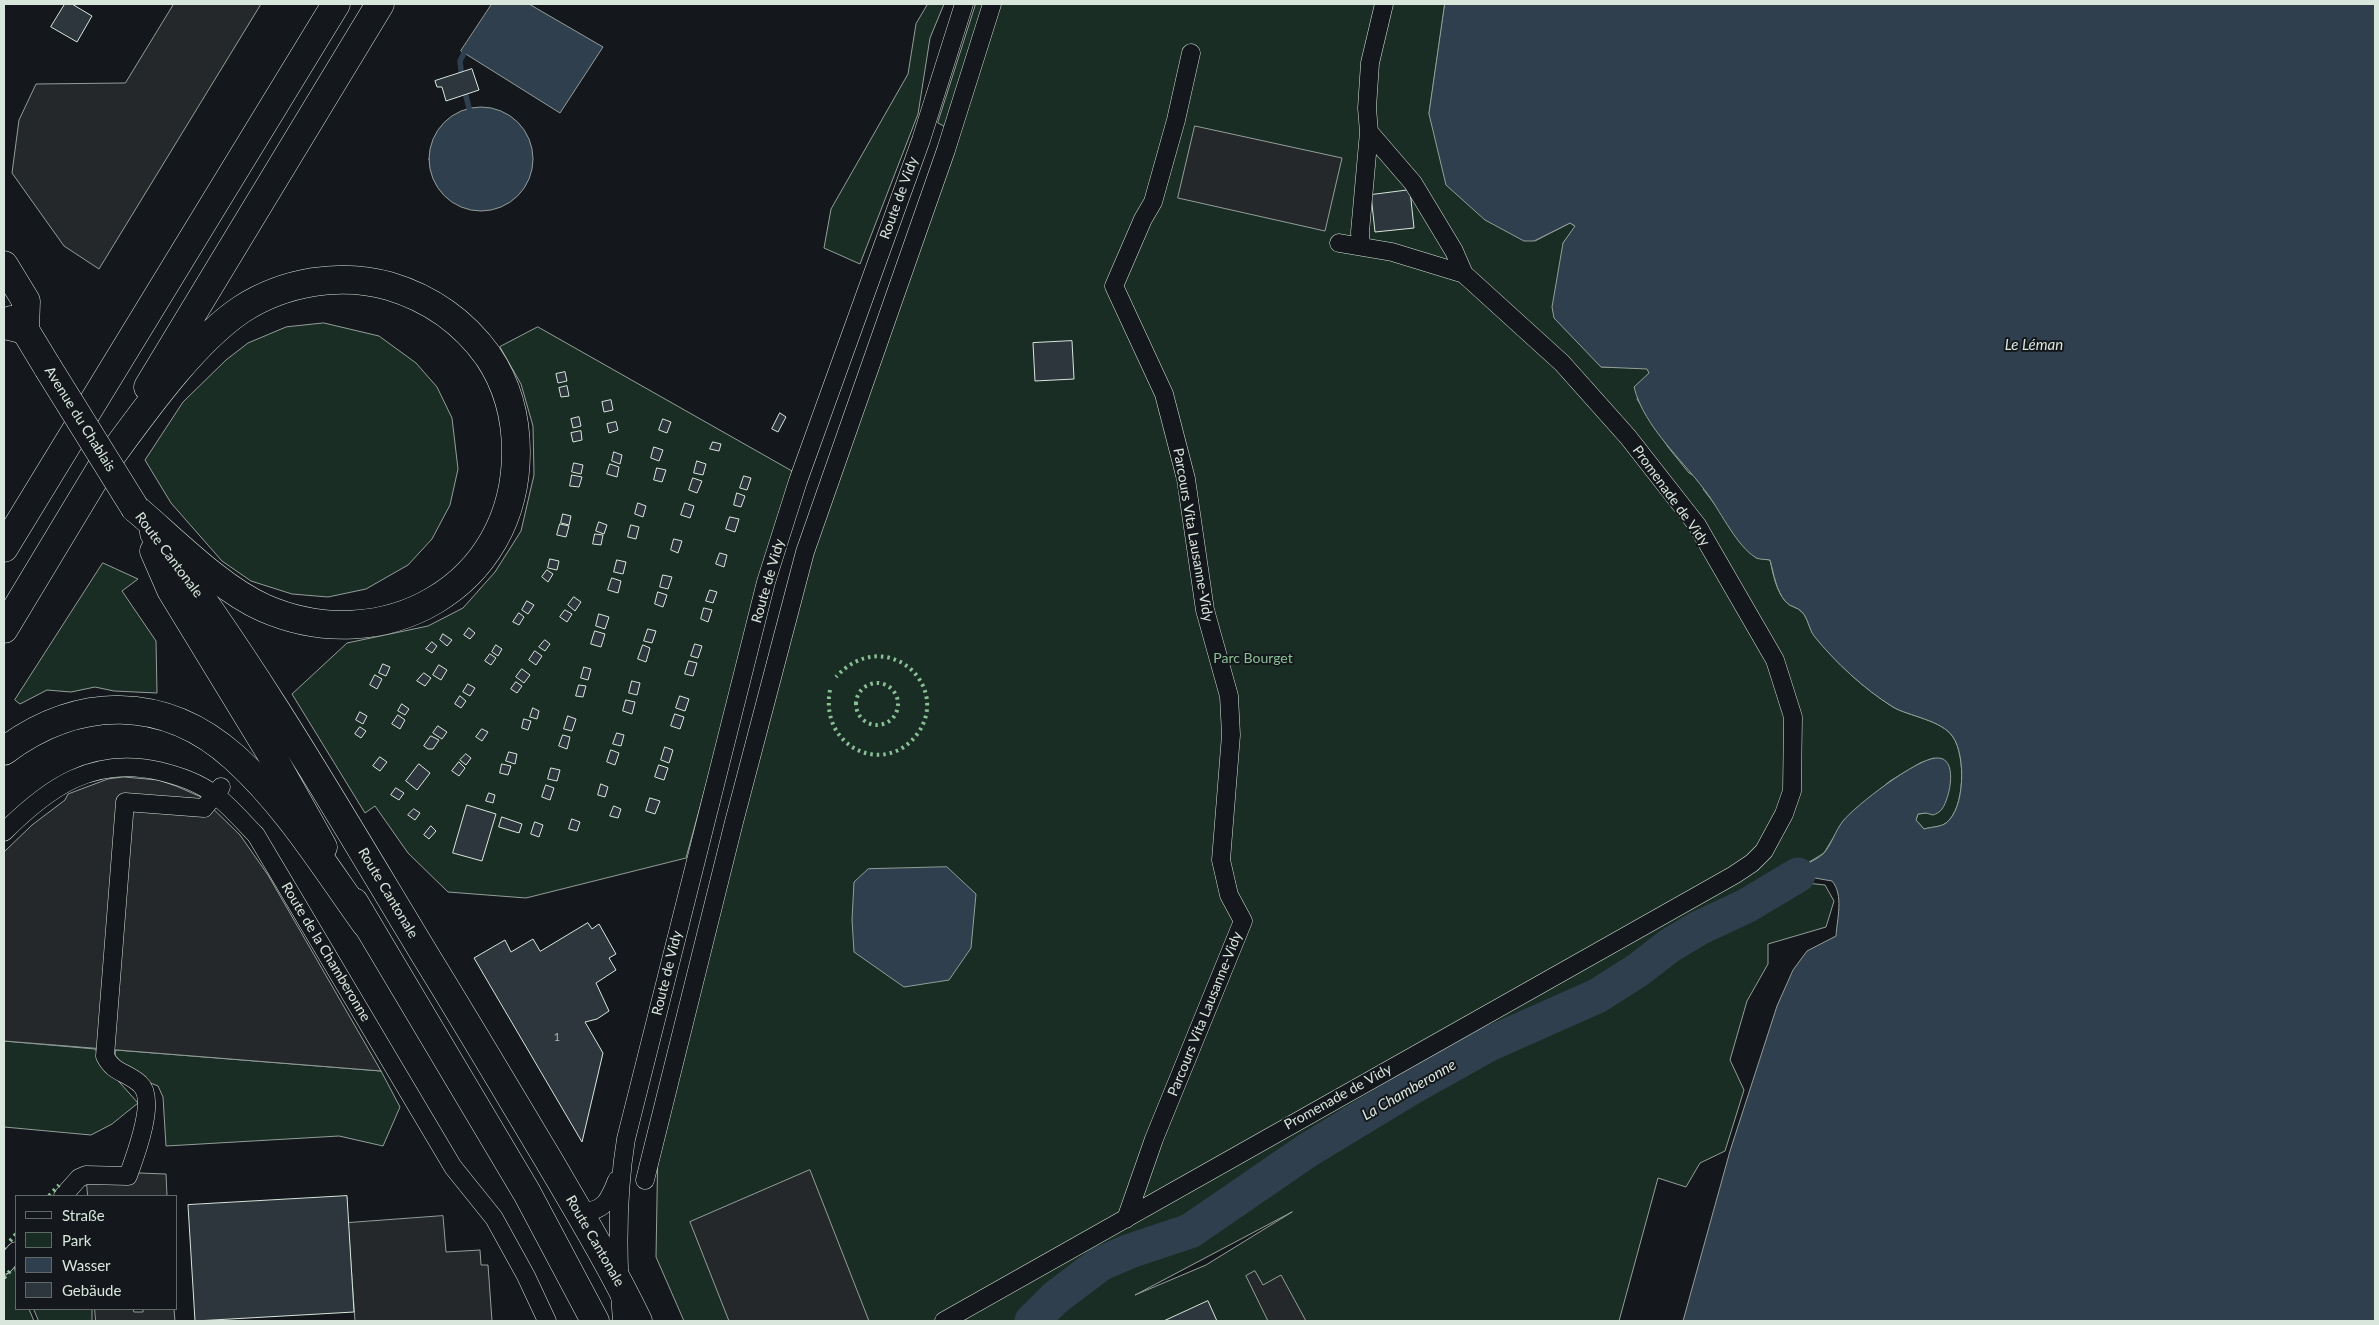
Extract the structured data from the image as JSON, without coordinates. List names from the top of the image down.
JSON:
{
  "streets": {
    "main road": ["Avenue du Chablais", "Route Cantonale"],
    "street": [
      "Route de Vidy",
      "Promenade de Vidy",
      "Parcours Vita Lausanne-Vidy",
      "Route de la Chamberonne"
    ]
  },
  "crossings": [
    ["Route de Vidy", "Route Cantonale"],
    ["Avenue du Chablais", "Route Cantonale"],
    ["Promenade de Vidy", "Parcours Vita Lausanne-Vidy"]
  ],
  "water": ["Le Léman", "La Chamberonne"],
  "parks": ["Parc Bourget"],
  "house_numbers": ["1"],
  "legend": [
    "Straße",
    "Park",
    "Wasser",
    "Gebäude"
  ]
}
